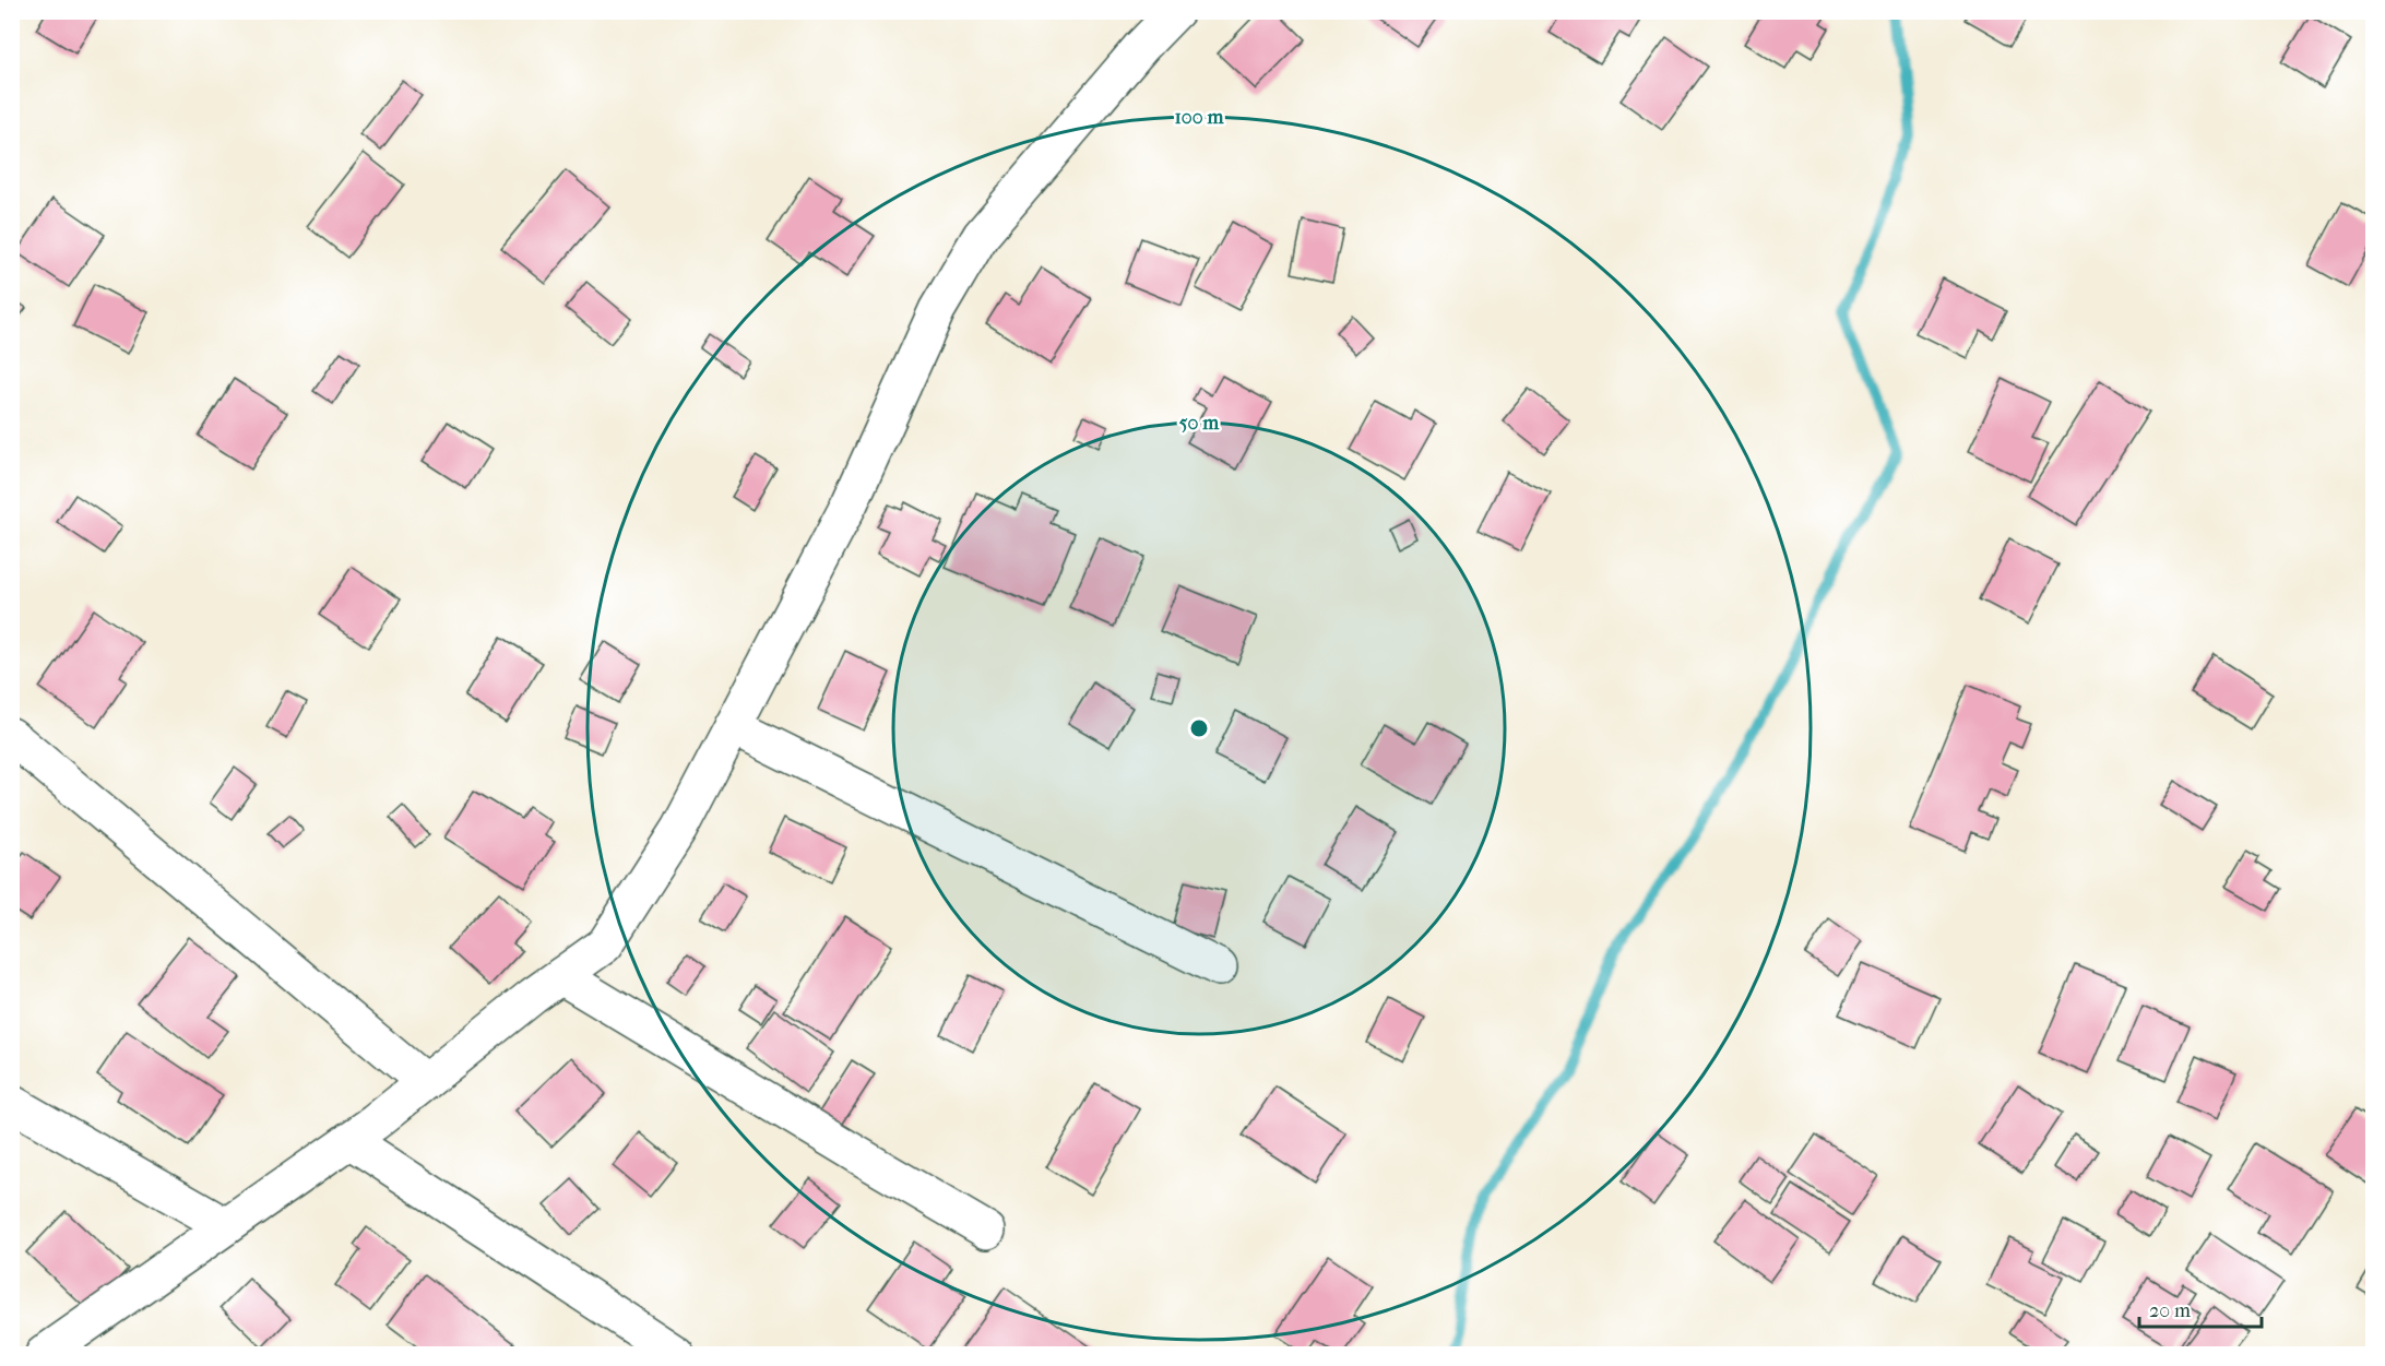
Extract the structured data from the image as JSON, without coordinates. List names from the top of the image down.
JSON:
{
  "scale_bar": "20 m",
  "rings": ["100 m", "50 m"]
}
